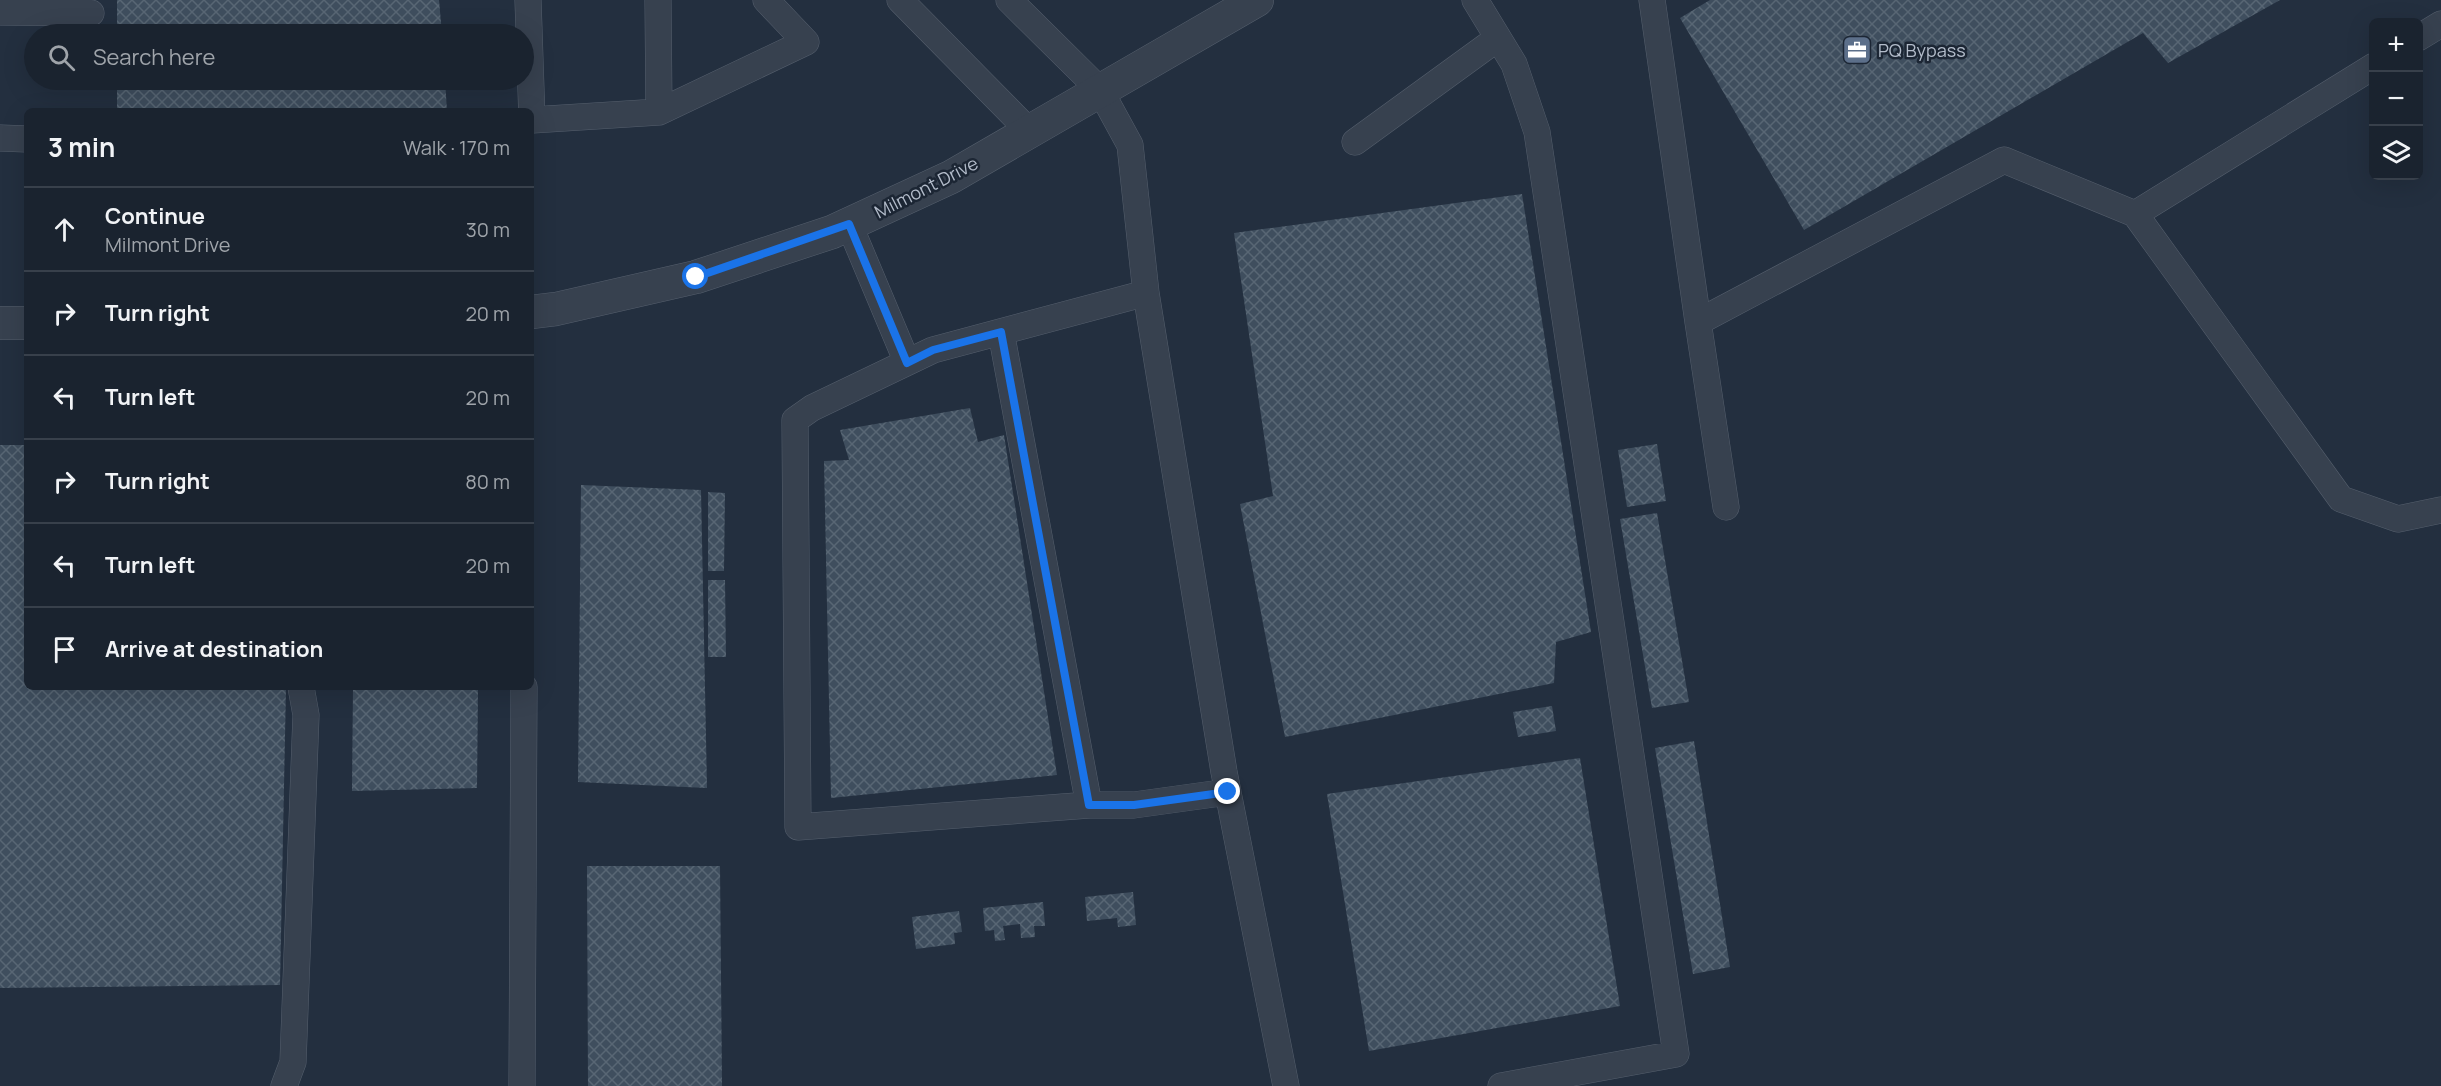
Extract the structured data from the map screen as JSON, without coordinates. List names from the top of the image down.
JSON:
{
  "streets": {
    "street": ["Milmont Drive"]
  },
  "places": {
    "office": ["PQ Bypass"]
  },
  "page": {
    "map_buttons": ["+", "−"],
    "search": "Search here",
    "heading": ["3 min", "Walk · 170 m"],
    "list": [
      ["Continue", "Milmont Drive", "30 m"],
      ["Turn right", "20 m"],
      ["Turn left", "20 m"],
      ["Turn right", "80 m"],
      ["Turn left", "20 m"],
      "Arrive at destination"
    ]
  }
}
